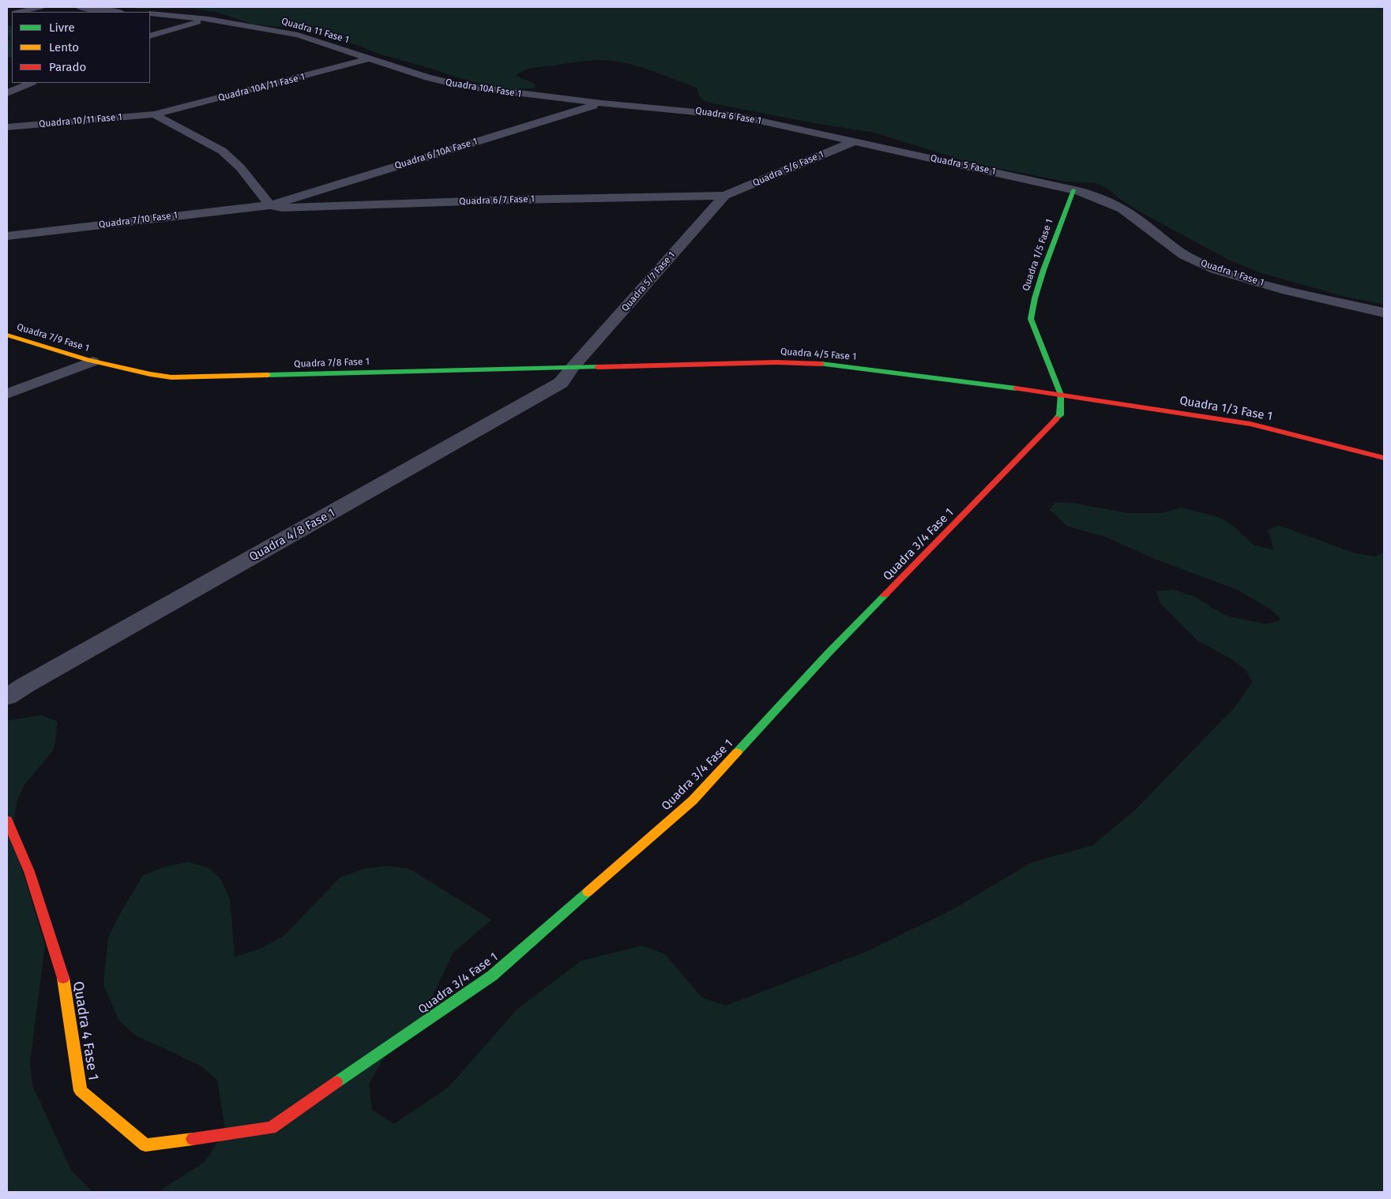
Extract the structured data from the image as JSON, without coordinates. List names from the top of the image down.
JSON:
{
  "streets": {
    "street": [
      "Quadra 11 Fase 1",
      "Quadra 10A/11 Fase 1",
      "Quadra 10A Fase 1",
      "Quadra 6 Fase 1",
      "Quadra 10/11 Fase 1",
      "Quadra 6/10A Fase 1",
      "Quadra 5 Fase 1",
      "Quadra 5/6 Fase 1",
      "Quadra 6/7 Fase 1",
      "Quadra 7/10 Fase 1",
      "Quadra 1/5 Fase 1",
      "Quadra 1 Fase 1",
      "Quadra 5/7 Fase 1",
      "Quadra 7/9 Fase 1",
      "Quadra 4/5 Fase 1",
      "Quadra 7/8 Fase 1",
      "Quadra 1/3 Fase 1",
      "Quadra 4/8 Fase 1",
      "Quadra 3/4 Fase 1",
      "Quadra 4 Fase 1"
    ]
  },
  "crossings": [
    ["Quadra 11 Fase 1", "Quadra 10A/11 Fase 1"],
    ["Quadra 11 Fase 1", "Quadra 10A Fase 1"],
    ["Quadra 10A/11 Fase 1", "Quadra 10A Fase 1"],
    ["Quadra 10A/11 Fase 1", "Quadra 10/11 Fase 1"],
    ["Quadra 10A Fase 1", "Quadra 6 Fase 1"],
    ["Quadra 10A Fase 1", "Quadra 6/10A Fase 1"],
    ["Quadra 6 Fase 1", "Quadra 6/10A Fase 1"],
    ["Quadra 6 Fase 1", "Quadra 5 Fase 1"],
    ["Quadra 6 Fase 1", "Quadra 5/6 Fase 1"],
    ["Quadra 6/10A Fase 1", "Quadra 6/7 Fase 1"],
    ["Quadra 6/10A Fase 1", "Quadra 7/10 Fase 1"],
    ["Quadra 5 Fase 1", "Quadra 5/6 Fase 1"],
    ["Quadra 5 Fase 1", "Quadra 1/5 Fase 1"],
    ["Quadra 5 Fase 1", "Quadra 1 Fase 1"],
    ["Quadra 5/6 Fase 1", "Quadra 6/7 Fase 1"],
    ["Quadra 5/6 Fase 1", "Quadra 5/7 Fase 1"],
    ["Quadra 6/7 Fase 1", "Quadra 7/10 Fase 1"],
    ["Quadra 6/7 Fase 1", "Quadra 5/7 Fase 1"],
    ["Quadra 1/5 Fase 1", "Quadra 1 Fase 1"],
    ["Quadra 1/5 Fase 1", "Quadra 4/5 Fase 1"],
    ["Quadra 1/5 Fase 1", "Quadra 1/3 Fase 1"],
    ["Quadra 1/5 Fase 1", "Quadra 3/4 Fase 1"],
    ["Quadra 5/7 Fase 1", "Quadra 4/5 Fase 1"],
    ["Quadra 5/7 Fase 1", "Quadra 7/8 Fase 1"],
    ["Quadra 5/7 Fase 1", "Quadra 4/8 Fase 1"],
    ["Quadra 7/9 Fase 1", "Quadra 7/8 Fase 1"],
    ["Quadra 4/5 Fase 1", "Quadra 7/8 Fase 1"],
    ["Quadra 4/5 Fase 1", "Quadra 1/3 Fase 1"],
    ["Quadra 4/5 Fase 1", "Quadra 4/8 Fase 1"],
    ["Quadra 4/5 Fase 1", "Quadra 3/4 Fase 1"],
    ["Quadra 7/8 Fase 1", "Quadra 4/8 Fase 1"],
    ["Quadra 1/3 Fase 1", "Quadra 3/4 Fase 1"],
    ["Quadra 3/4 Fase 1", "Quadra 4 Fase 1"]
  ],
  "legend": ["Livre", "Lento", "Parado"]
}
